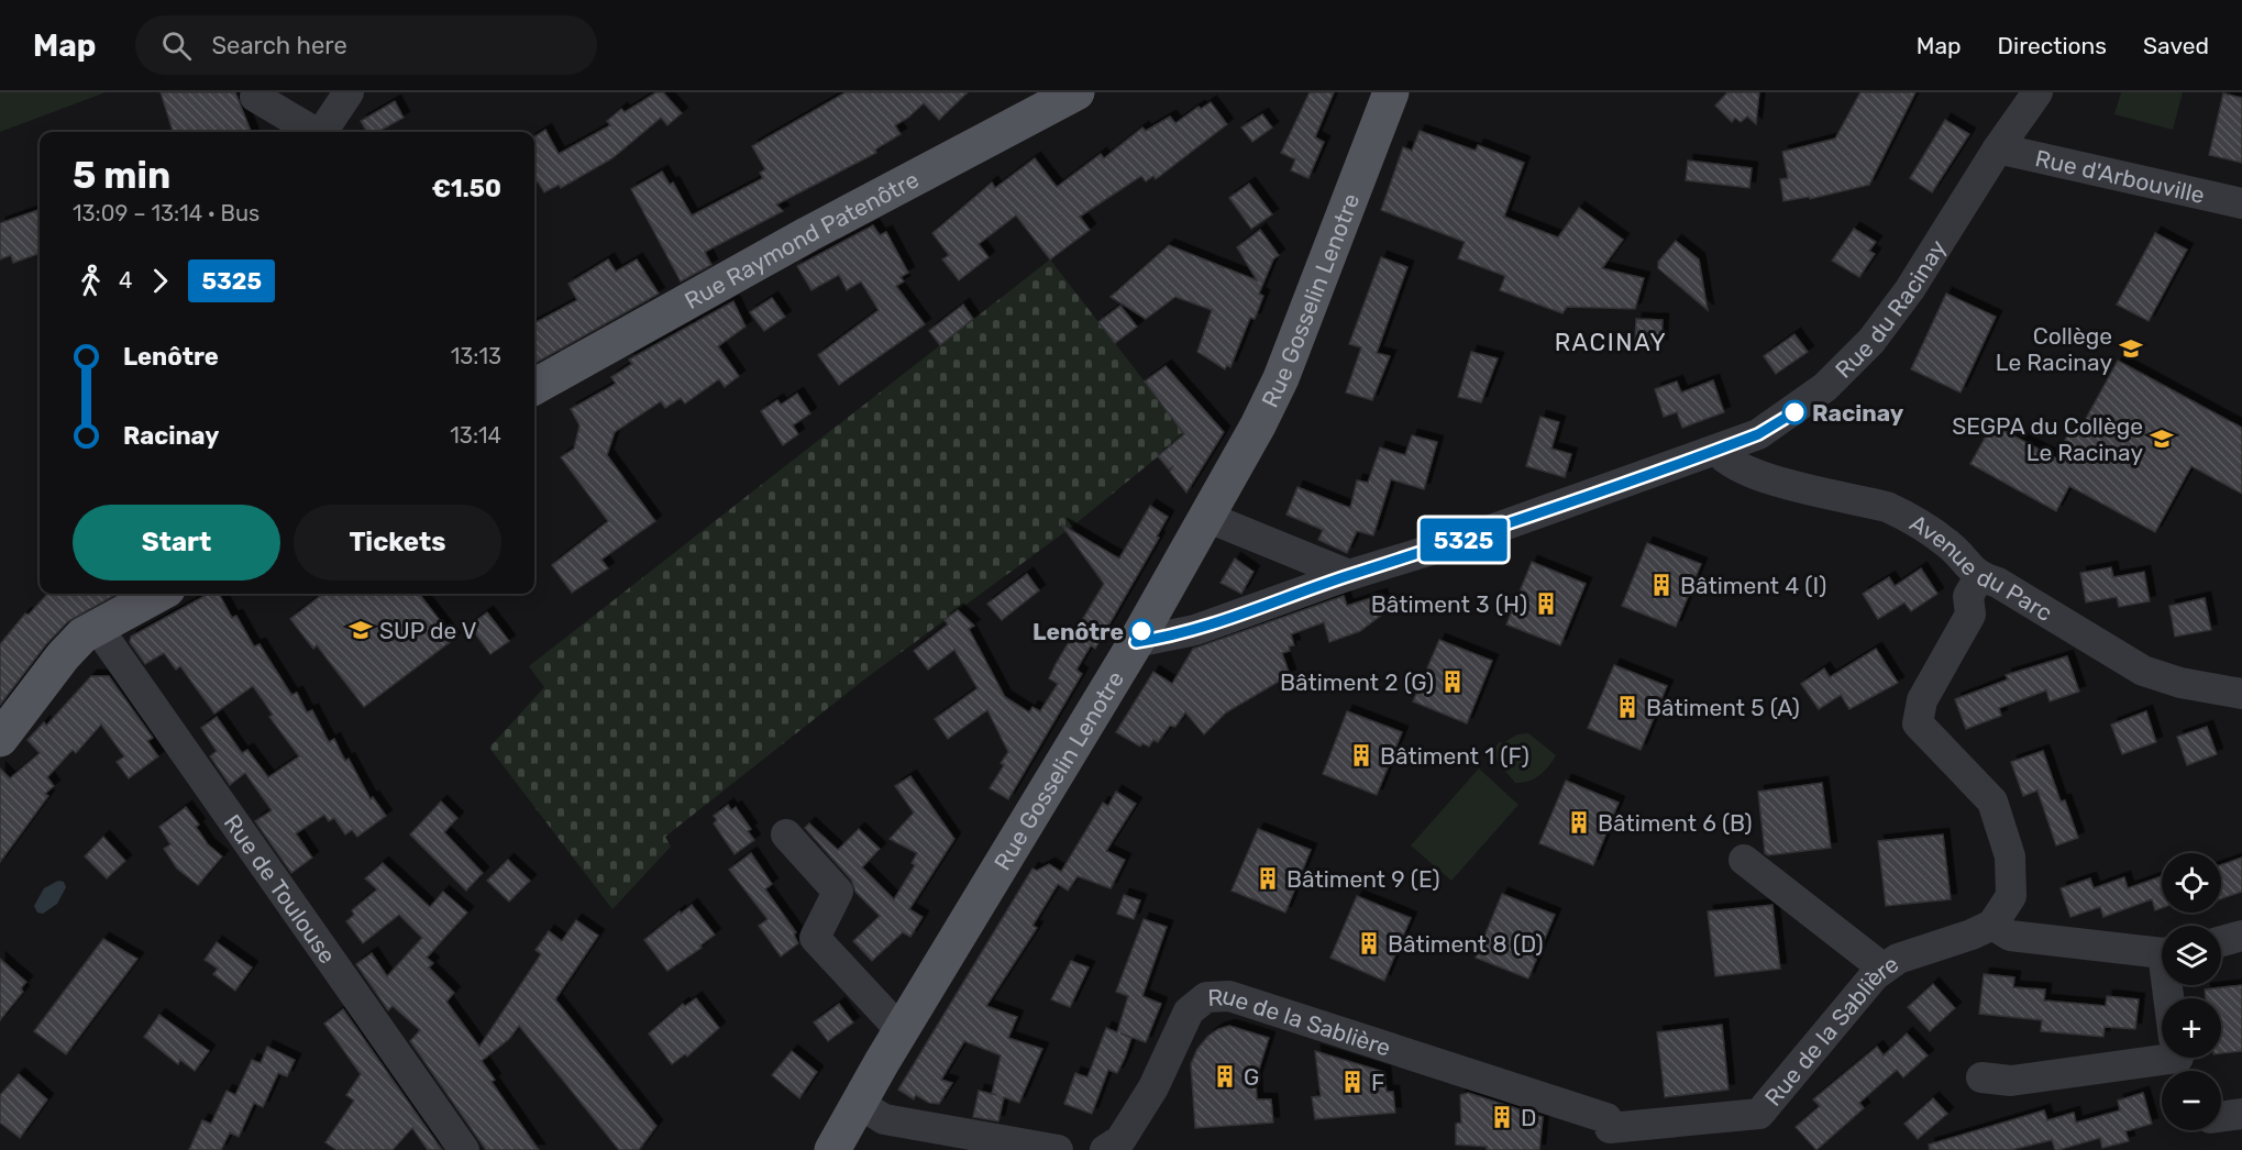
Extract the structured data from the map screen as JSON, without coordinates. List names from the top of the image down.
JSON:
{
  "streets": {
    "main road": ["Rue Raymond Patenôtre", "Rue Gosselin Lenotre"],
    "street": [
      "Rue d'Arbouville",
      "Rue du Racinay",
      "Avenue du Parc",
      "Rue de Toulouse",
      "Rue de la Sablière"
    ]
  },
  "crossings": [
    ["Rue d'Arbouville", "Rue du Racinay"],
    ["Rue Gosselin Lenotre", "Rue du Racinay"],
    ["Rue du Racinay", "Avenue du Parc"]
  ],
  "districts": ["RACINAY"],
  "places": {
    "school or university": ["Collège Le Racinay", "SEGPA du Collège Le Racinay", "SUP de V"],
    "other": ["Racinay", "Lenôtre"],
    "building": [
      "Bâtiment 4 (I)",
      "Bâtiment 3 (H)",
      "Bâtiment 2 (G)",
      "Bâtiment 5 (A)",
      "Bâtiment 1 (F)",
      "Bâtiment 6 (B)",
      "Bâtiment 9 (E)",
      "Bâtiment 8 (D)",
      "G",
      "F",
      "D"
    ]
  },
  "lines": ["bus line 5325"],
  "page": {
    "header": "Map",
    "search": "Search here",
    "nav": ["Map", "Directions", "Saved"],
    "on_map": "5325",
    "heading": ["5 min", "13:09 – 13:14 · Bus", "€1.50"],
    "legs": ["4", "5325"],
    "list": [
      {
        "name": "Lenôtre",
        "value": "13:13"
      },
      {
        "name": "Racinay",
        "value": "13:14"
      }
    ],
    "buttons": ["Start", "Tickets"],
    "map_buttons": ["+", "−"]
  }
}
